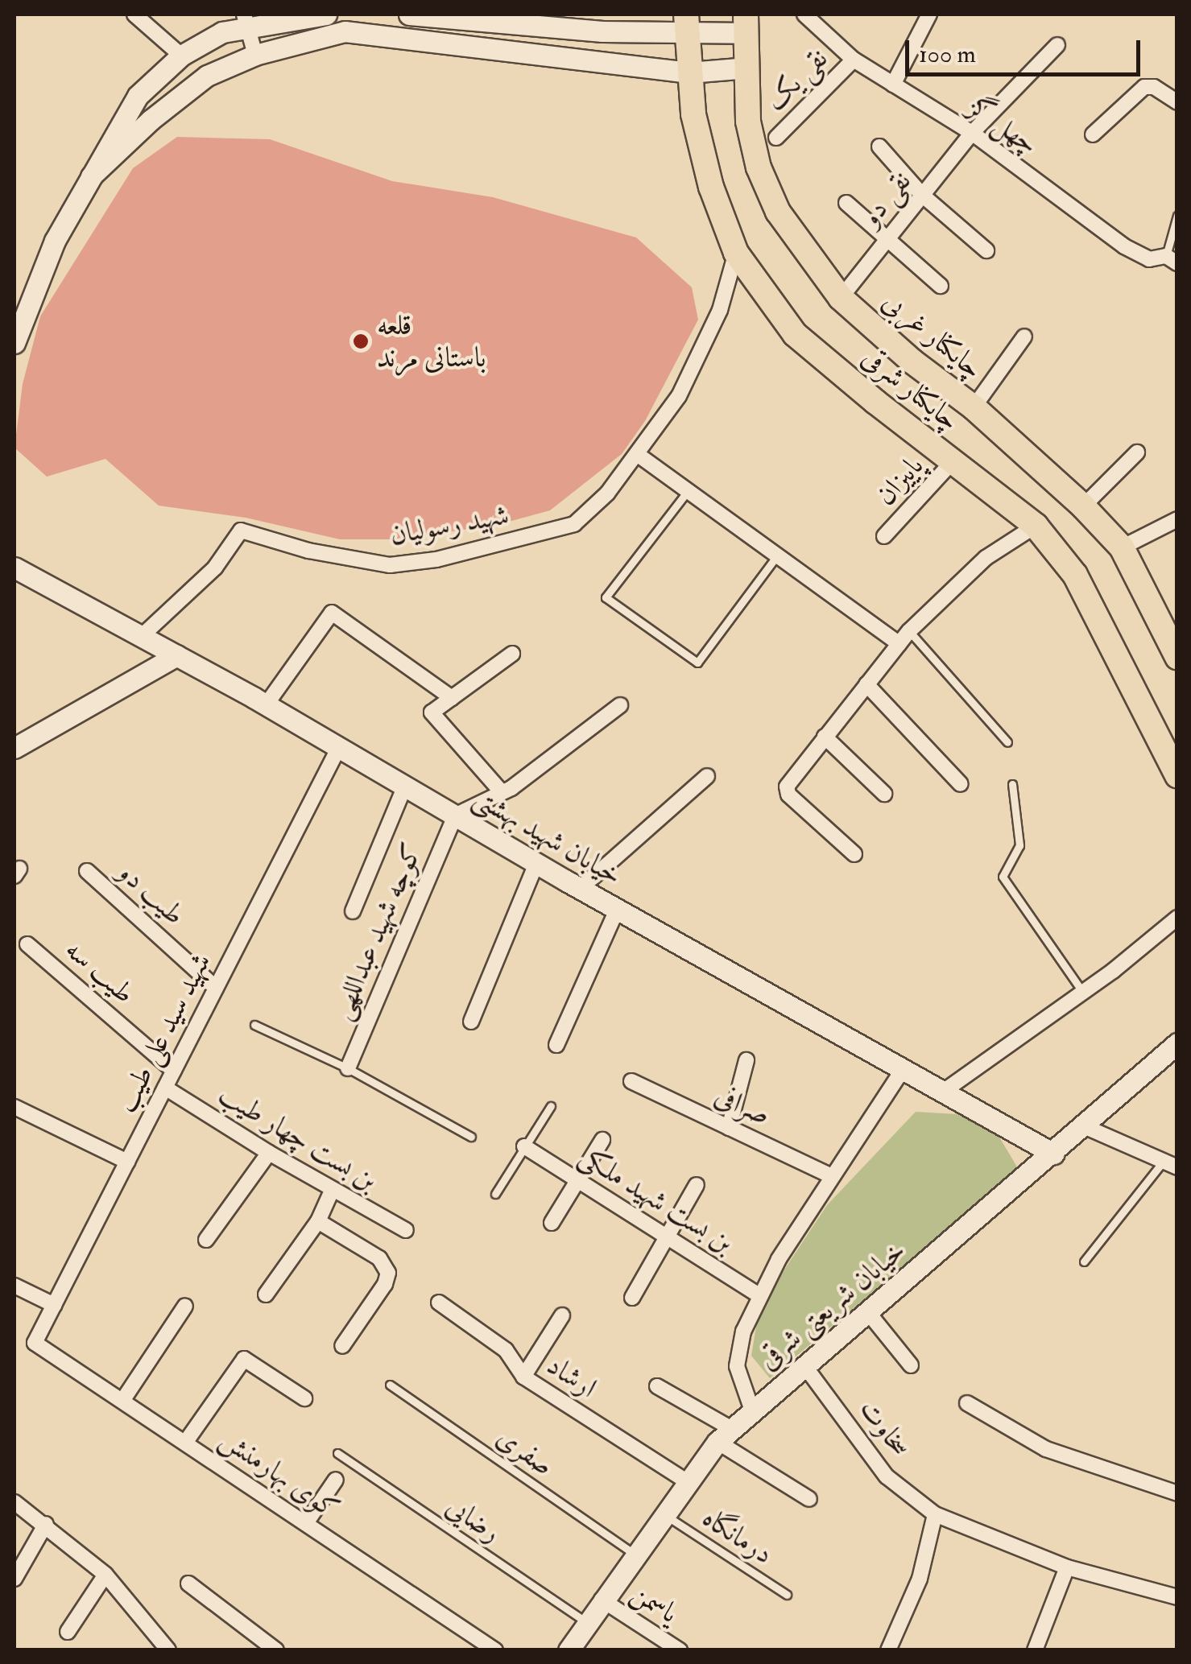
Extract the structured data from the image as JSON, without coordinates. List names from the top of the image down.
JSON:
{
  "streets": {
    "main road": ["چایکنار غربی", "چایکنار شرقی"],
    "street": [
      "نقی یک",
      "چهل گز",
      "نقی دو",
      "پاییزان",
      "شهید رسولیان",
      "خیابان شهید بهشتی",
      "طیب دو",
      "کوچه شهید عبداللهی",
      "طیب سه",
      "شهید سید علی طیب",
      "صرافی",
      "بن بست چهار طیب",
      "بن بست شهید ملکی",
      "خیابان شریعتی شرقی",
      "ارشاد",
      "سخاوت",
      "کوی بهارمنش",
      "یاسمن"
    ],
    "lane": ["صفری", "رضایی", "درمانگاه"]
  },
  "crossings": [
    ["نقی یک", "چهل گز"],
    ["چهل گز", "نقی دو"],
    ["نقی دو", "چایکنار غربی"],
    ["چایکنار شرقی", "پاییزان"],
    ["چایکنار شرقی", "شهید رسولیان"],
    ["شهید رسولیان", "خیابان شهید بهشتی"],
    ["خیابان شهید بهشتی", "کوچه شهید عبداللهی"],
    ["خیابان شهید بهشتی", "شهید سید علی طیب"],
    ["خیابان شهید بهشتی", "خیابان شریعتی شرقی"],
    ["طیب دو", "شهید سید علی طیب"],
    ["طیب سه", "شهید سید علی طیب"],
    ["شهید سید علی طیب", "بن بست چهار طیب"],
    ["شهید سید علی طیب", "کوی بهارمنش"],
    ["خیابان شریعتی شرقی", "ارشاد"],
    ["خیابان شریعتی شرقی", "سخاوت"],
    ["خیابان شریعتی شرقی", "صفری"],
    ["خیابان شریعتی شرقی", "رضایی"],
    ["خیابان شریعتی شرقی", "درمانگاه"],
    ["خیابان شریعتی شرقی", "یاسمن"]
  ],
  "places": ["قلعه باستانی مرند"],
  "scale_bar": "100 m"
}
